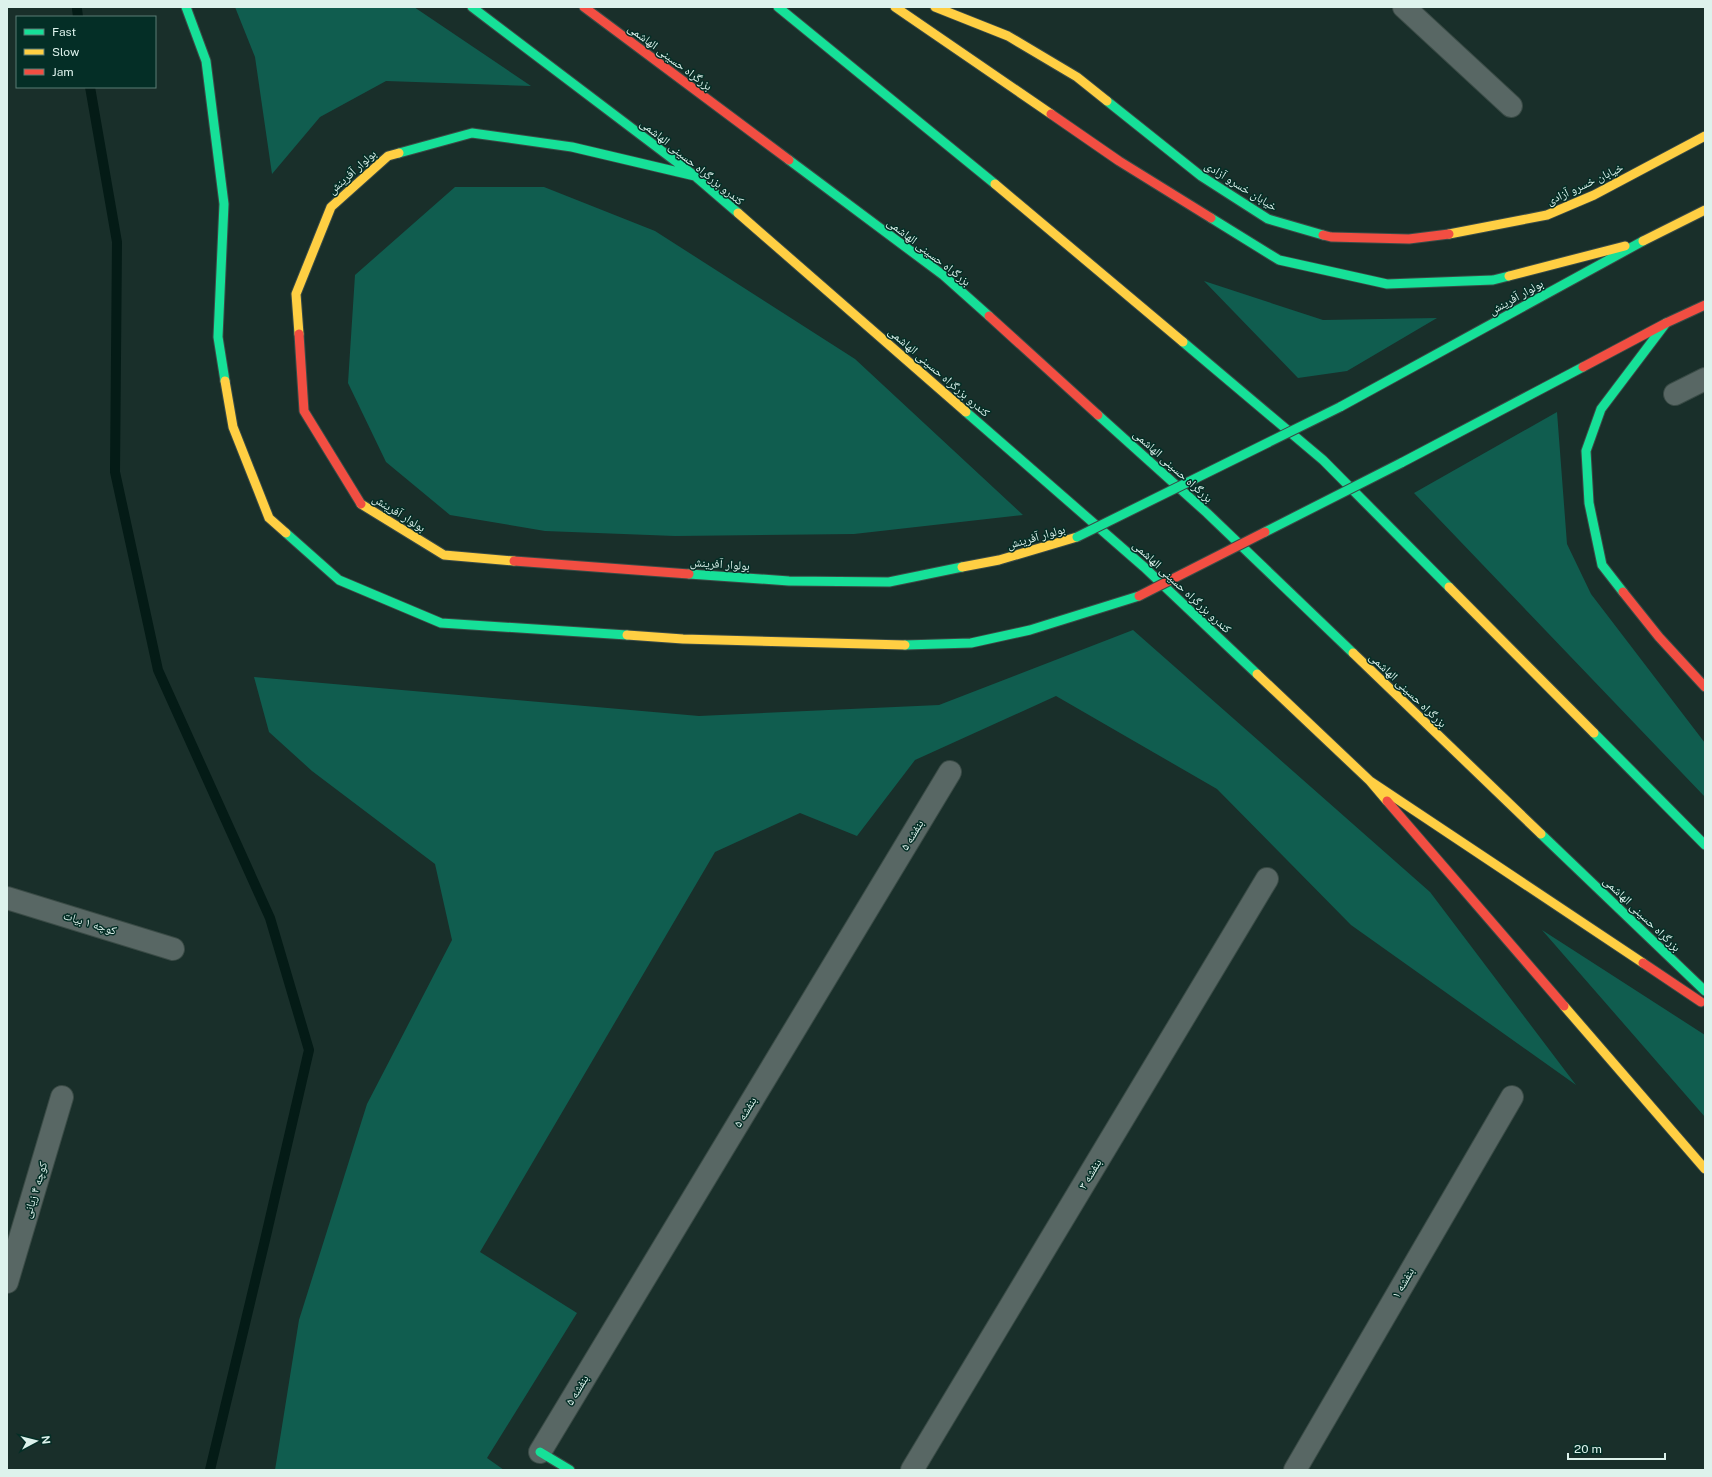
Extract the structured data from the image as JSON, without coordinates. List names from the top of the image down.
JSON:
{
  "streets": {
    "main road": [
      "بزرگراه حسینی الهاشمی",
      "کندرو بزرگراه حسینی الهاشمی",
      "بولوار آفرینش",
      "خیابان خسرو آزادی"
    ],
    "street": [
      "بنفشه ۵",
      "کوچه ۱ بیات",
      "بنفشه ۳",
      "کوچه ۴ زیانی",
      "بنفشه ۱"
    ]
  },
  "crossings": [
    ["کندرو بزرگراه حسینی الهاشمی", "بولوار آفرینش"]
  ],
  "legend": ["Fast", "Slow", "Jam"],
  "scale_bar": "20 m",
  "north": "right"
}
